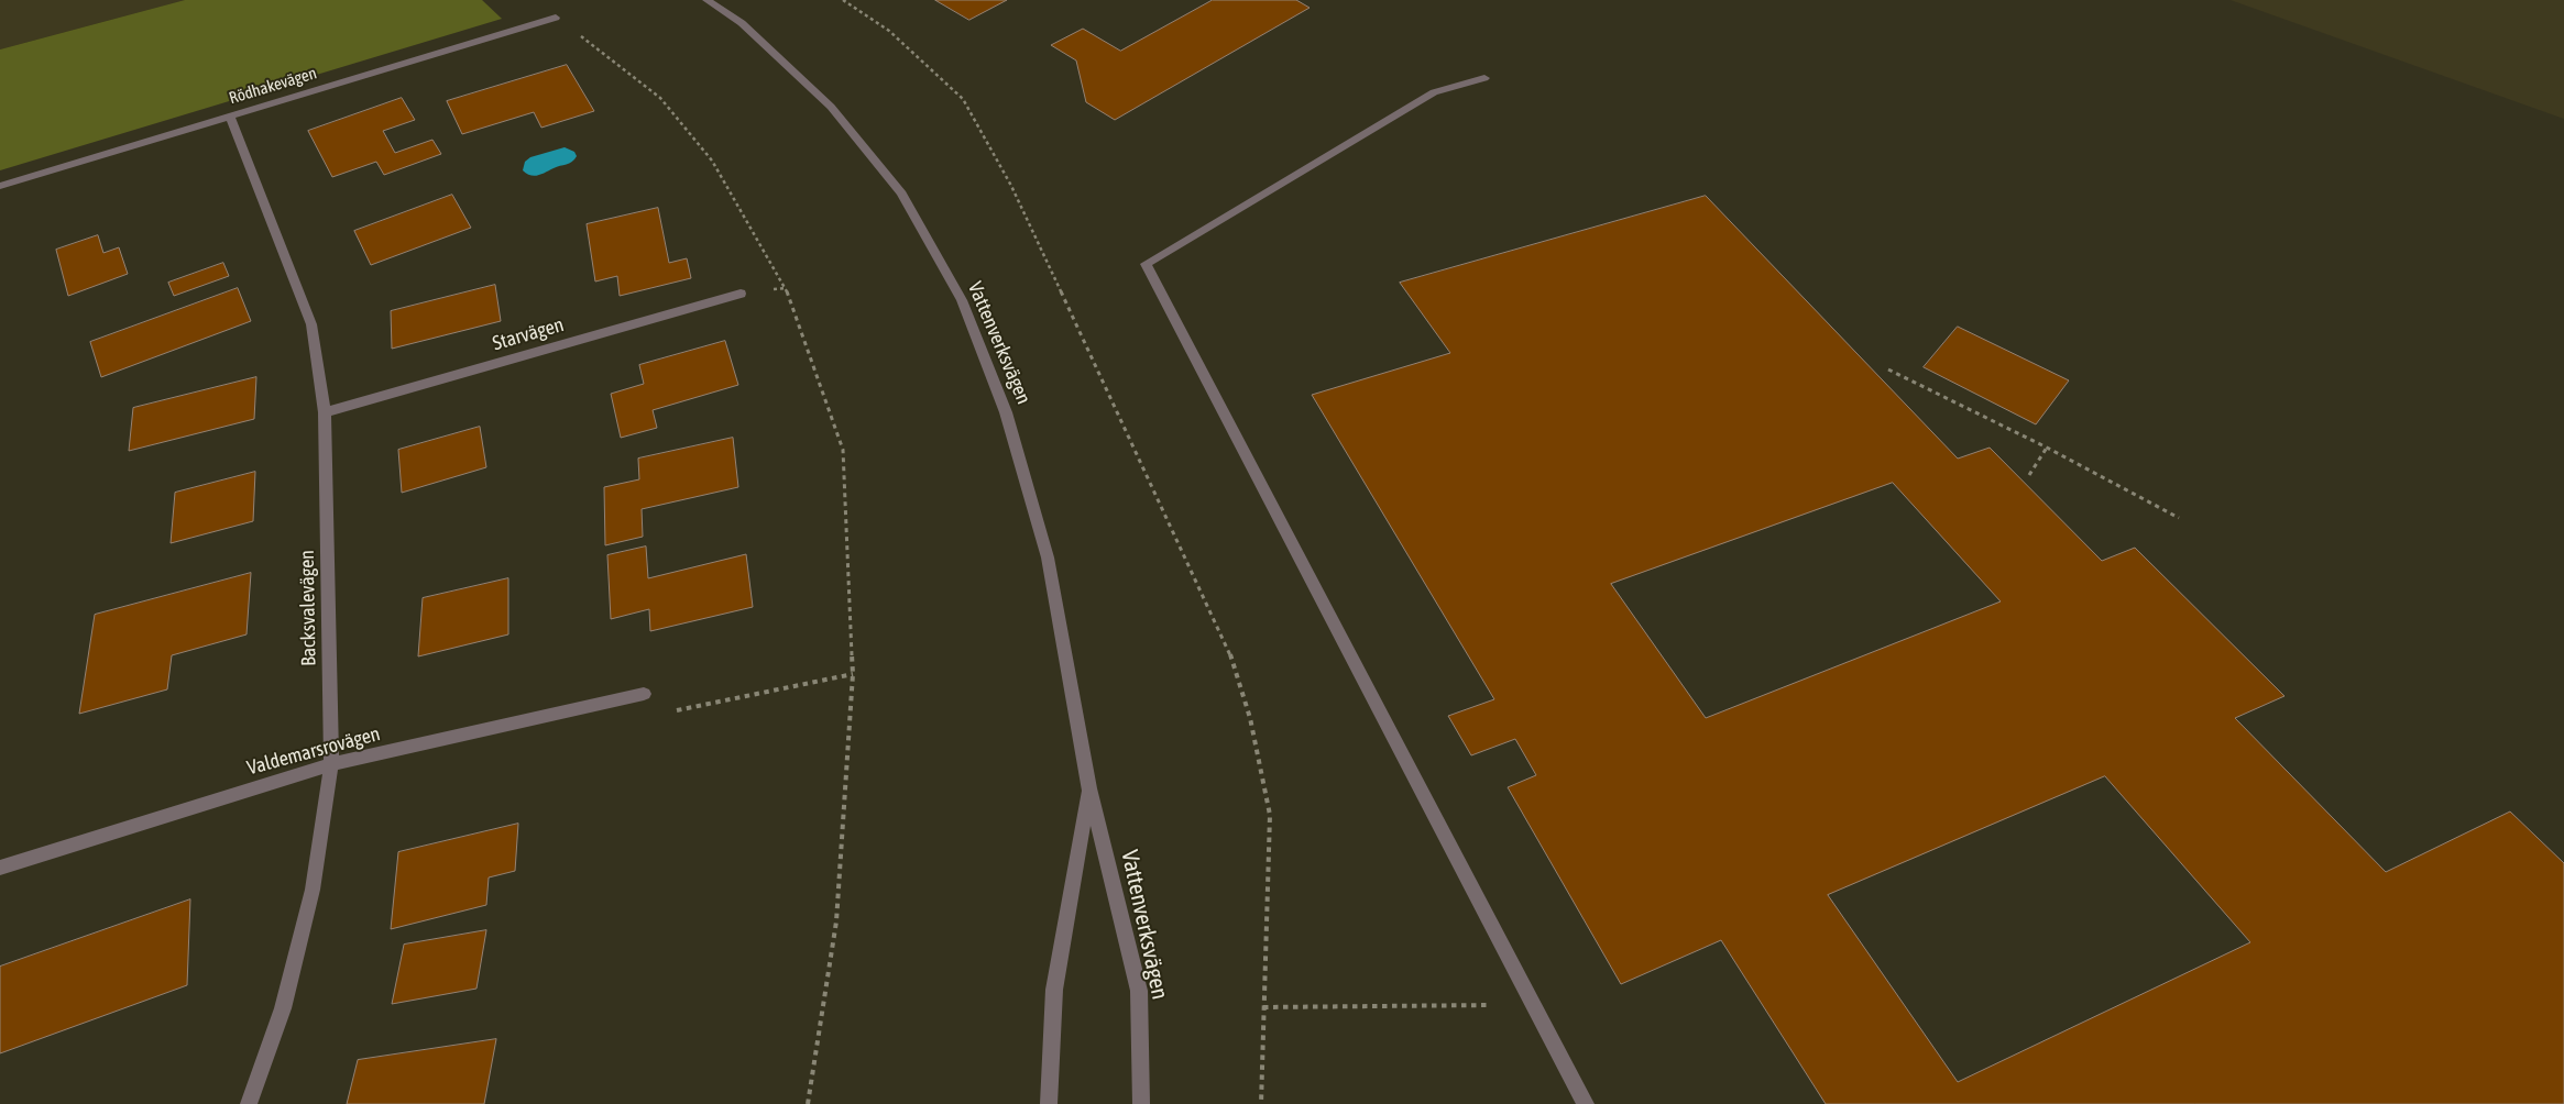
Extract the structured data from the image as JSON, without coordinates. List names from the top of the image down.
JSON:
{
  "streets": {
    "street": [
      "Rödhakevägen",
      "Starvägen",
      "Vattenverksvägen",
      "Backsvalevägen",
      "Valdemarsrovägen"
    ]
  },
  "crossings": [
    ["Rödhakevägen", "Backsvalevägen"],
    ["Starvägen", "Backsvalevägen"],
    ["Backsvalevägen", "Valdemarsrovägen"]
  ]
}
